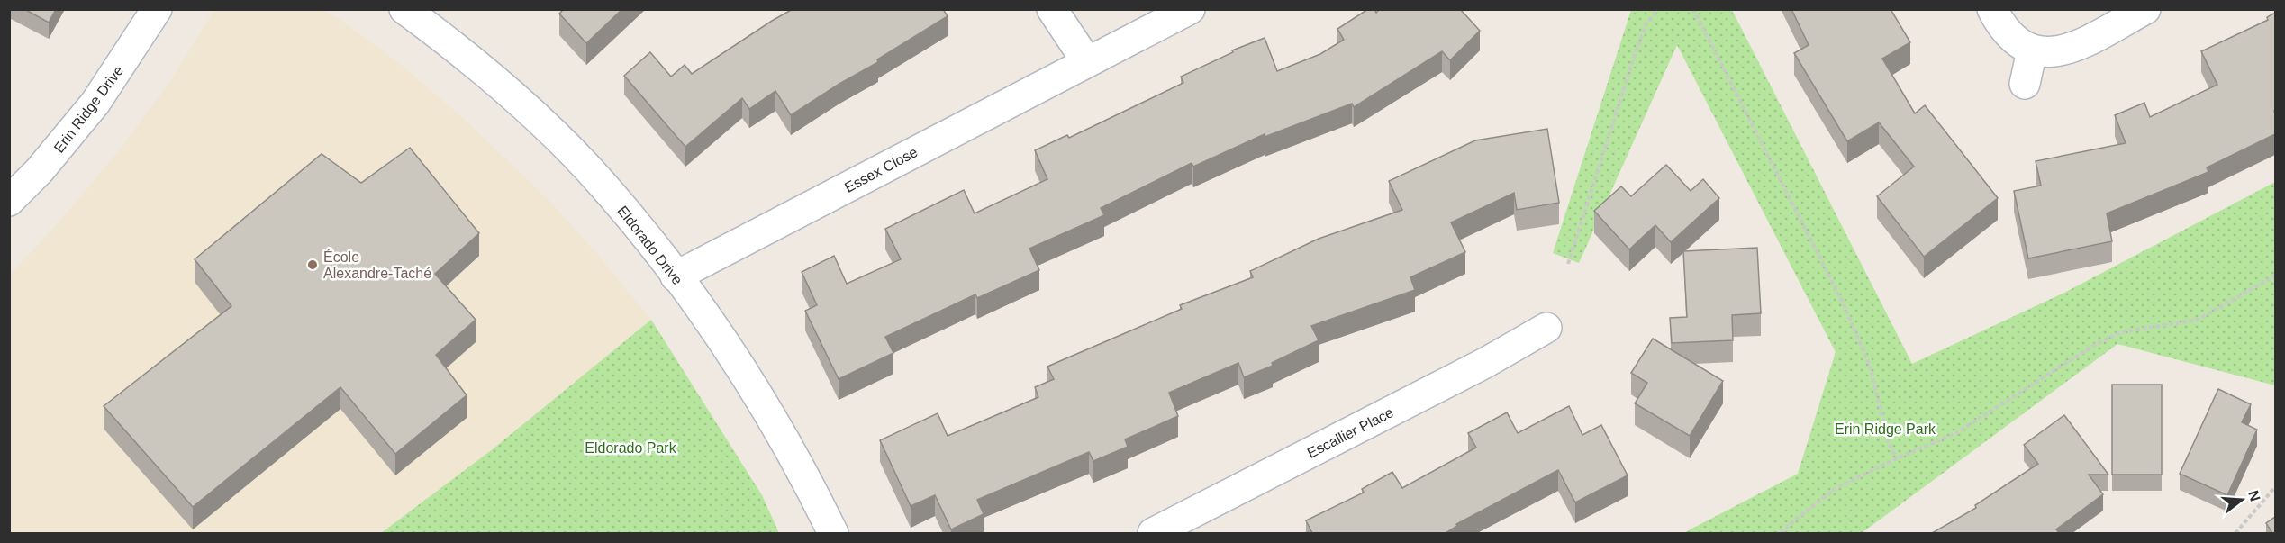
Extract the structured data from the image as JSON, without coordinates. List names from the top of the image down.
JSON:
{
  "streets": {
    "street": [
      "Erin Ridge Drive",
      "Essex Close",
      "Eldorado Drive",
      "Escallier Place"
    ]
  },
  "crossings": [
    ["Essex Close", "Eldorado Drive"]
  ],
  "parks": ["Erin Ridge Park", "Eldorado Park"],
  "places": ["École Alexandre-Taché"],
  "north": "right"
}
